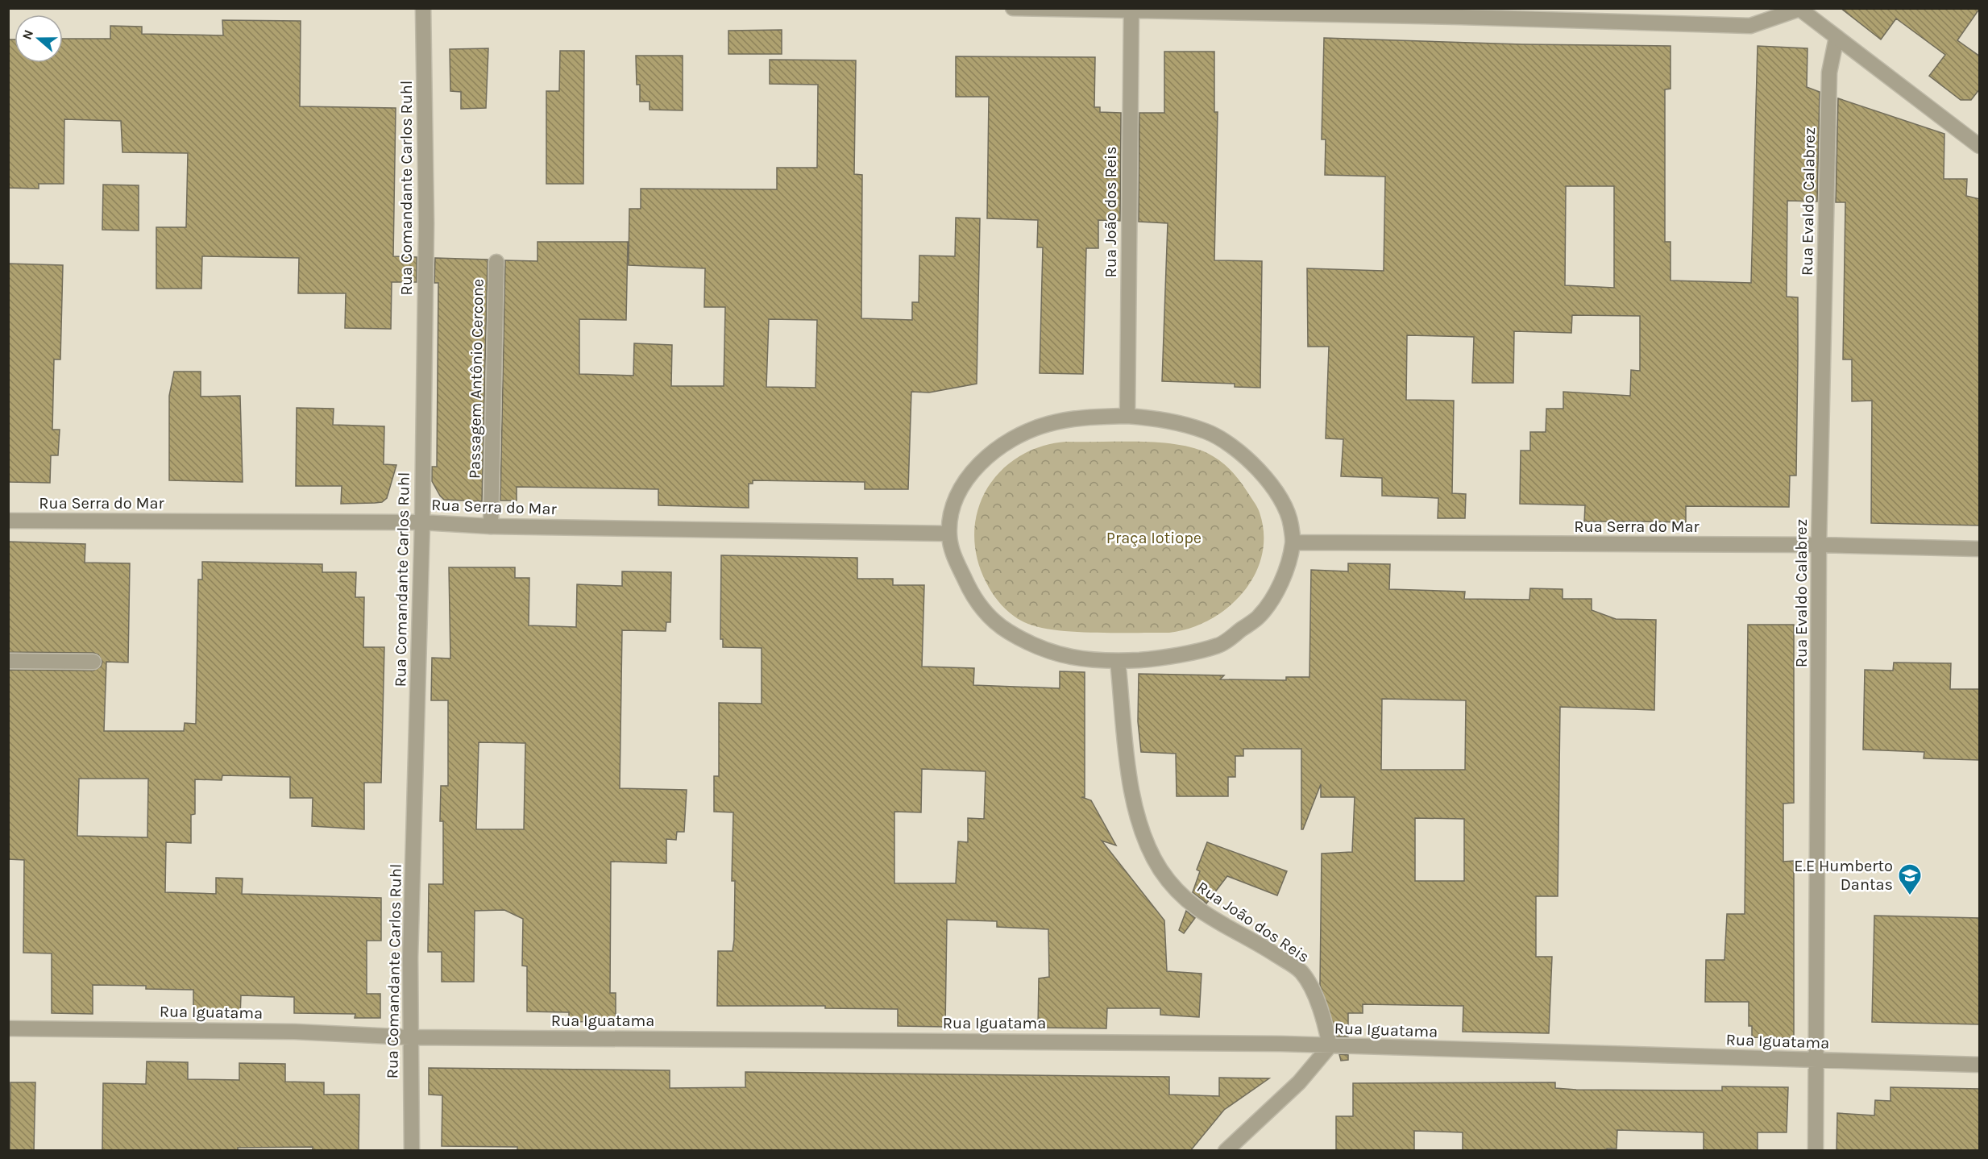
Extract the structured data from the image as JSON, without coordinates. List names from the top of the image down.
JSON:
{
  "streets": {
    "street": [
      "Rua Comandante Carlos Ruhl",
      "Rua Evaldo Calabrez",
      "Rua João dos Reis",
      "Passagem Antônio Cercone",
      "Rua Serra do Mar",
      "Rua Iguatama"
    ]
  },
  "crossings": [
    ["Rua Comandante Carlos Ruhl", "Rua Serra do Mar"],
    ["Rua Comandante Carlos Ruhl", "Rua Iguatama"],
    ["Rua Evaldo Calabrez", "Rua Serra do Mar"],
    ["Rua Evaldo Calabrez", "Rua Iguatama"],
    ["Rua João dos Reis", "Rua Iguatama"],
    ["Passagem Antônio Cercone", "Rua Serra do Mar"]
  ],
  "parks": ["Praça Iotiope"],
  "places": {
    "school or university": ["E.E Humberto Dantas"]
  },
  "north": "left"
}
